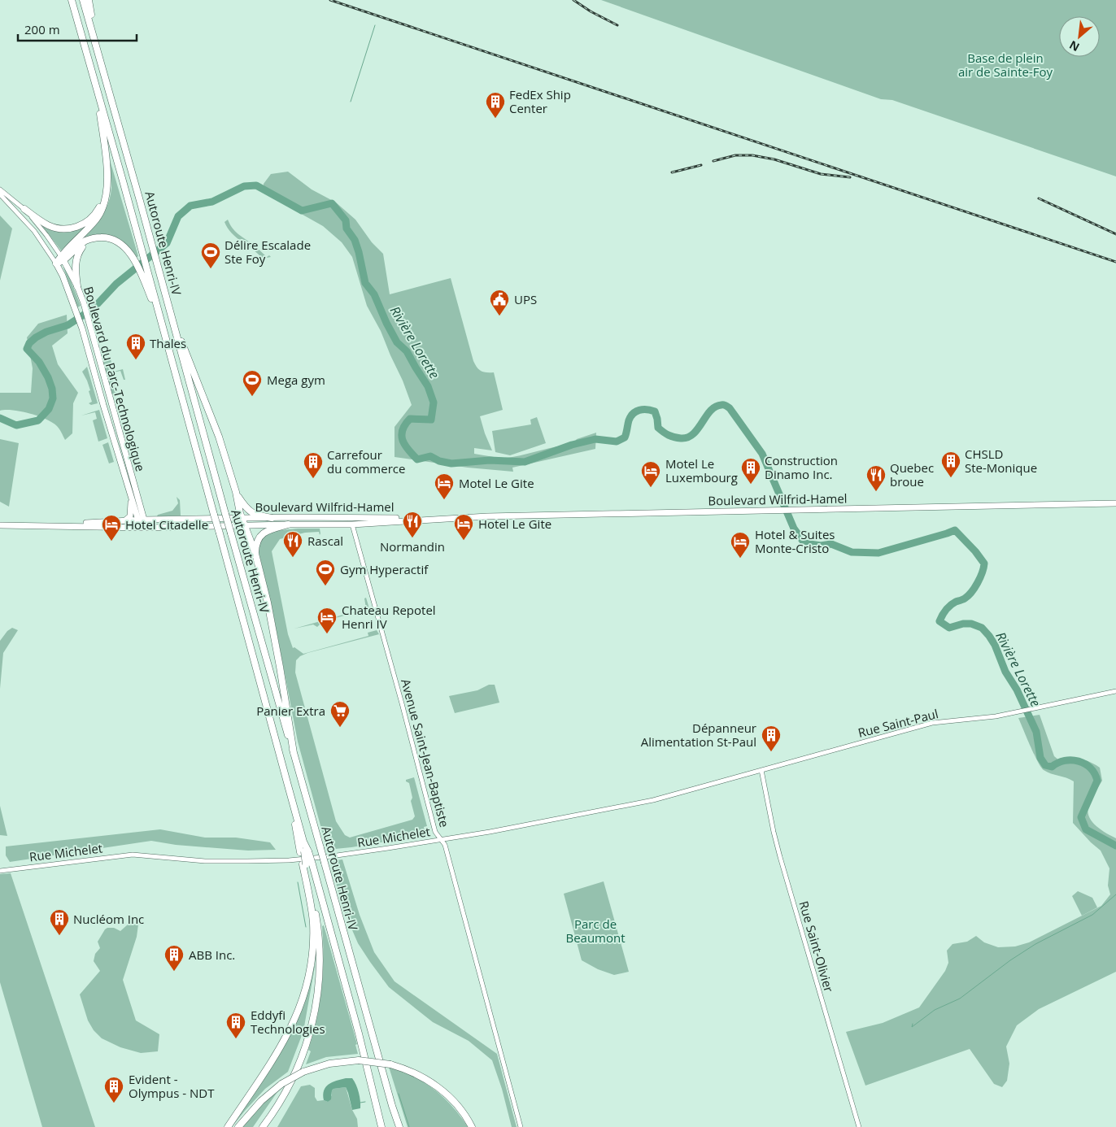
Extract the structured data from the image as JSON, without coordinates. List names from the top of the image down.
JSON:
{
  "streets": {
    "highway": ["Autoroute Henri-IV"],
    "main road": ["Boulevard du Parc-Technologique", "Boulevard Wilfrid-Hamel"],
    "street": [
      "Rue Saint-Paul",
      "Avenue Saint-Jean-Baptiste",
      "Rue Michelet",
      "Rue Saint-Olivier"
    ]
  },
  "crossings": [
    ["Boulevard du Parc-Technologique", "Boulevard Wilfrid-Hamel"],
    ["Boulevard Wilfrid-Hamel", "Avenue Saint-Jean-Baptiste"],
    ["Rue Saint-Paul", "Rue Michelet"],
    ["Rue Saint-Paul", "Rue Saint-Olivier"],
    ["Avenue Saint-Jean-Baptiste", "Rue Michelet"]
  ],
  "water": ["Rivière Lorette"],
  "parks": ["Base de plein air de Sainte-Foy", "Parc de Beaumont"],
  "places": {
    "building": [
      "FedEx Ship Center",
      "Thales",
      "CHSLD Ste-Monique",
      "Carrefour du commerce",
      "Construction Dinamo Inc.",
      "Dépanneur Alimentation St-Paul",
      "Nucléom Inc",
      "ABB Inc.",
      "Eddyfi Technologies",
      "Evident - Olympus - NDT"
    ],
    "sports": ["Délire Escalade Ste Foy", "Mega gym", "Gym Hyperactif"],
    "public building": ["UPS"],
    "hotel": [
      "Motel Le Luxembourg",
      "Motel Le Gite",
      "Hotel Le Gite",
      "Hotel Citadelle",
      "Hotel & Suites Monte-Cristo",
      "Chateau Repotel Henri IV"
    ],
    "restaurant": ["Quebec broue", "Normandin", "Rascal"],
    "supermarket": ["Panier Extra"]
  },
  "scale_bar": "200 m",
  "north": "bottom left"
}
